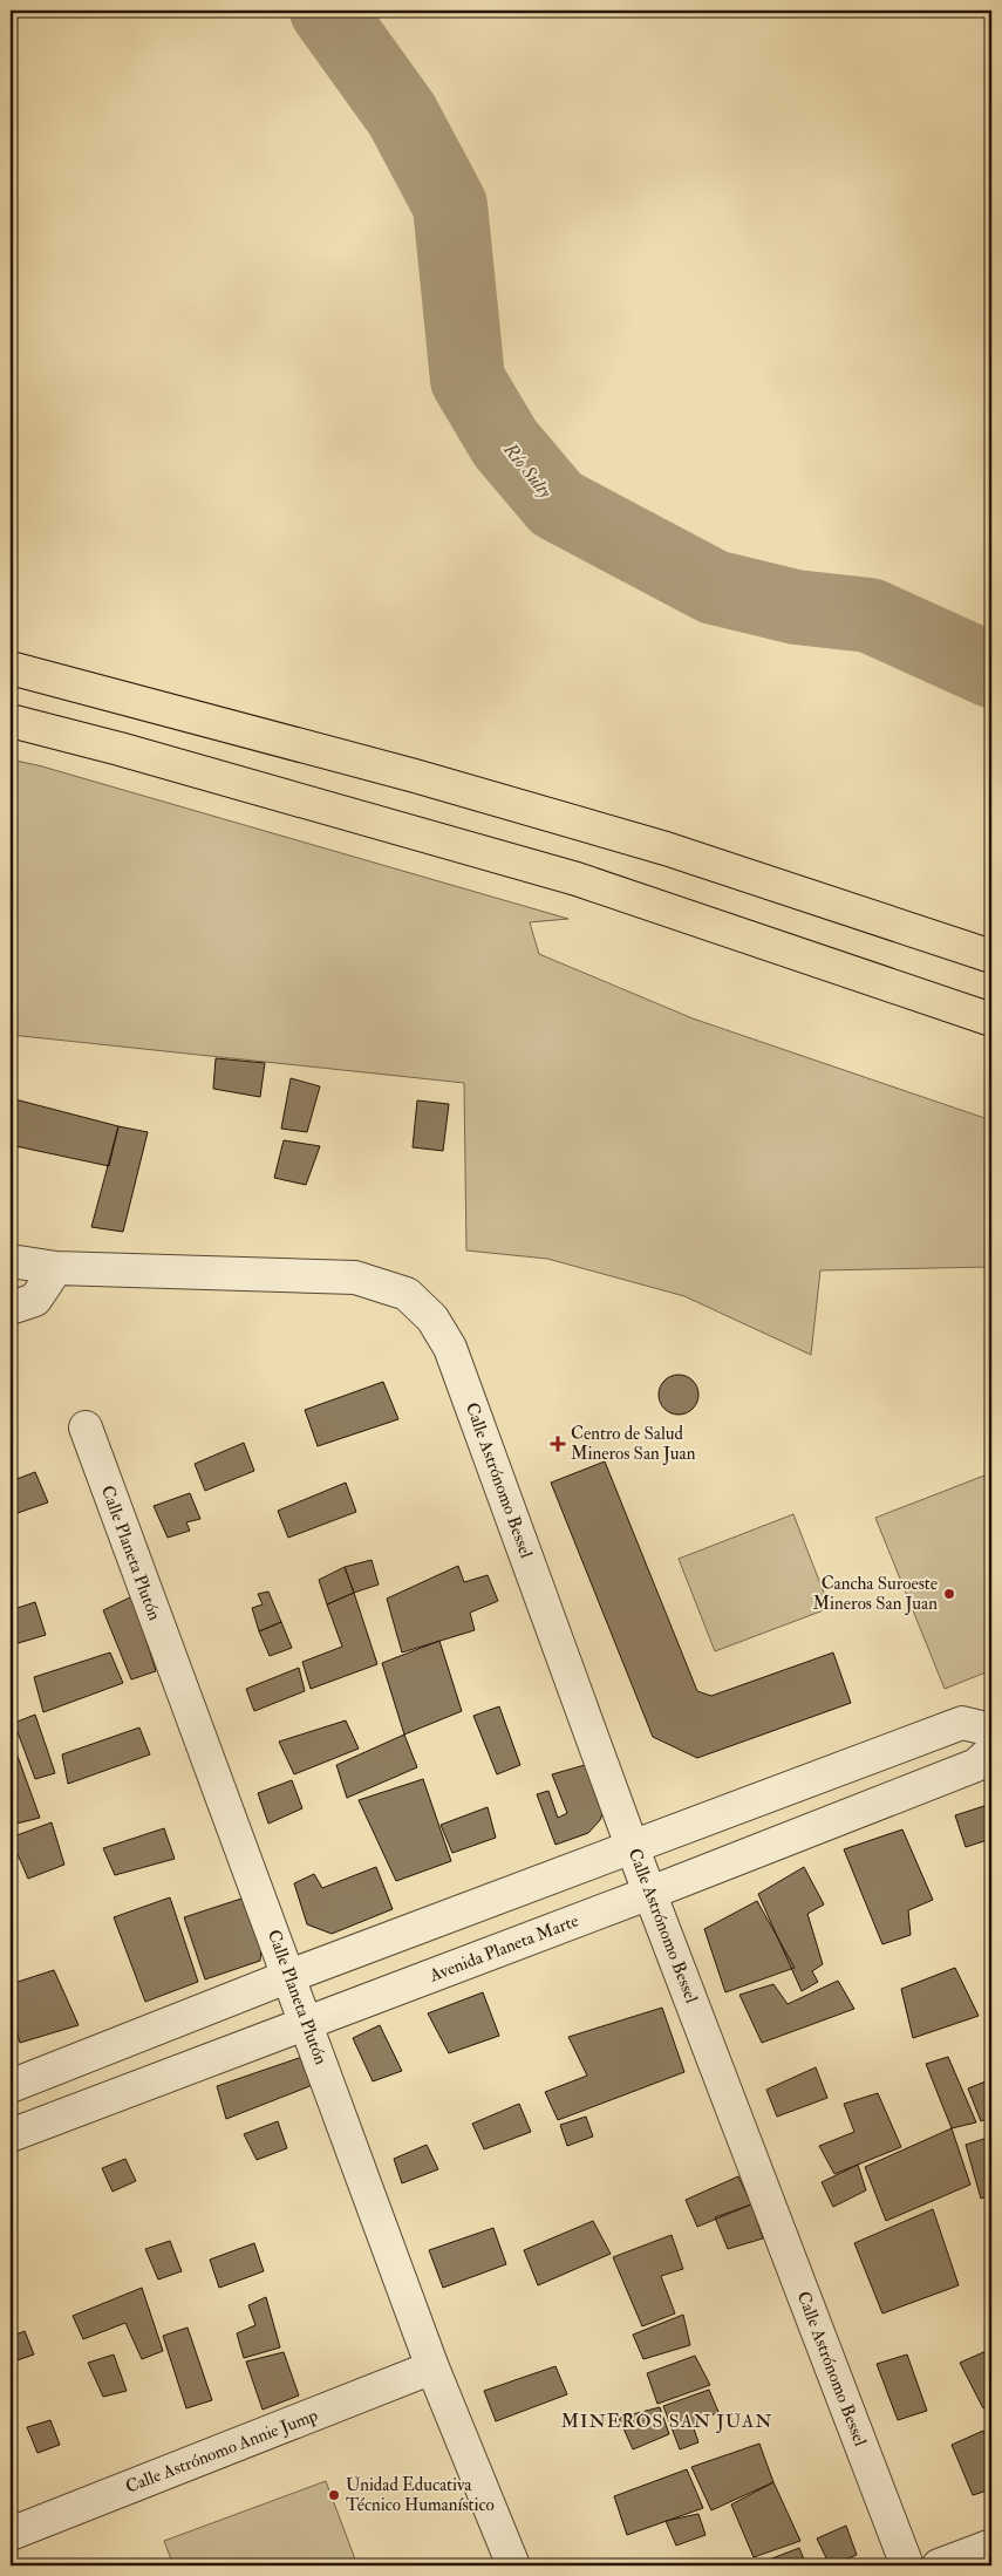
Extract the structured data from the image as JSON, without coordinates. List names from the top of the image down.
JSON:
{
  "streets": {
    "street": [
      "Calle Astrónomo Bessel",
      "Calle Planeta Plutón",
      "Avenida Planeta Marte",
      "Calle Astrónomo Annie Jump"
    ]
  },
  "crossings": [
    ["Calle Astrónomo Bessel", "Avenida Planeta Marte"],
    ["Calle Planeta Plutón", "Avenida Planeta Marte"],
    ["Calle Planeta Plutón", "Calle Astrónomo Annie Jump"]
  ],
  "districts": ["MINEROS SAN JUAN"],
  "water": ["Río Sulty"],
  "places": {
    "health": ["Centro de Salud Mineros San Juan"],
    "other": ["Cancha Suroeste Mineros San Juan", "Unidad Educativa Técnico Humanístico"]
  }
}
